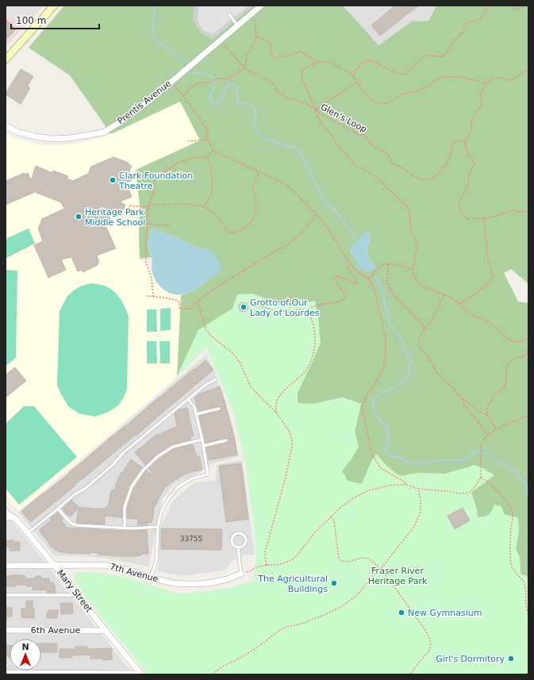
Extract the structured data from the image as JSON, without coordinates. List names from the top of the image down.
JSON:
{
  "streets": {
    "street": [
      "Prentis Avenue",
      "7th Avenue",
      "Mary Street",
      "6th Avenue"
    ],
    "path": ["Glen's Loop"]
  },
  "crossings": [
    ["7th Avenue", "Mary Street"],
    ["Mary Street", "6th Avenue"]
  ],
  "parks": ["Fraser River Heritage Park"],
  "places": [
    "Clark Foundation Theatre",
    "Heritage Park Middle School",
    "Grotto of Our Lady of Lourdes",
    "The Agricultural Buildings",
    "New Gymnasium",
    "Girl's Dormitory"
  ],
  "house_numbers": ["33755"],
  "scale_bar": "100 m",
  "north": "top"
}
